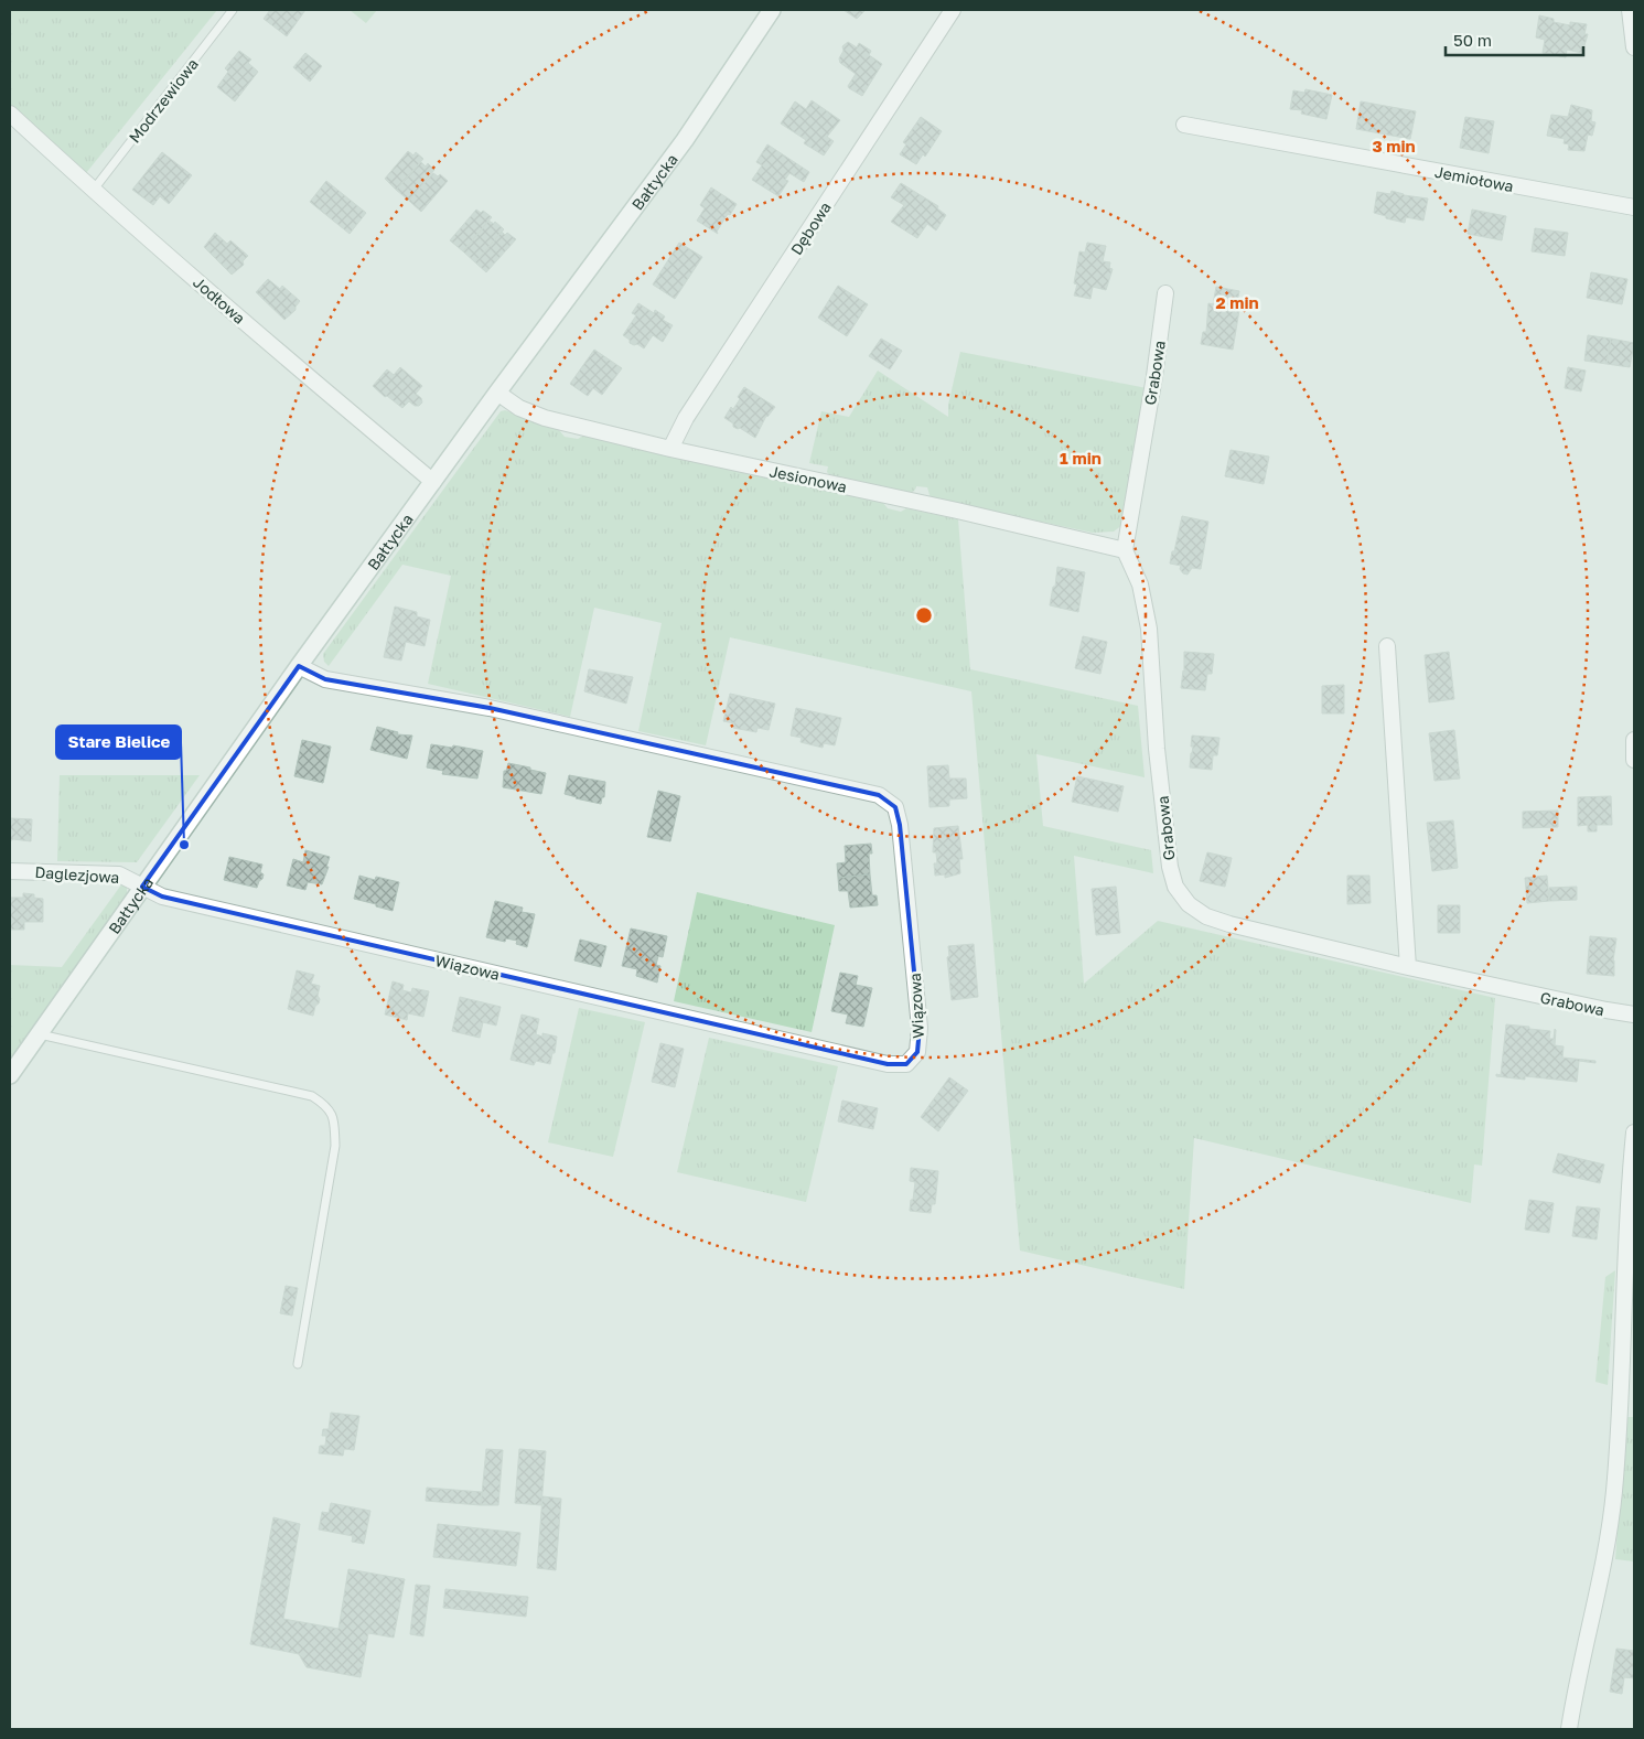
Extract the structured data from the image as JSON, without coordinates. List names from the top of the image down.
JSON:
{
  "streets": {
    "street": [
      "Jemiołowa",
      "Bałtycka",
      "Dębowa",
      "Jodłowa",
      "Grabowa",
      "Jesionowa",
      "Daglezjowa",
      "Wiązowa"
    ],
    "lane": ["Modrzewiowa"]
  },
  "crossings": [
    ["Modrzewiowa", "Jodłowa"],
    ["Bałtycka", "Jodłowa"],
    ["Bałtycka", "Jesionowa"],
    ["Bałtycka", "Daglezjowa"],
    ["Bałtycka", "Wiązowa"],
    ["Dębowa", "Jesionowa"],
    ["Grabowa", "Jesionowa"],
    ["Daglezjowa", "Wiązowa"]
  ],
  "places": ["Stare Bielice"],
  "scale_bar": "50 m",
  "rings": ["3 min", "2 min", "1 min"]
}
